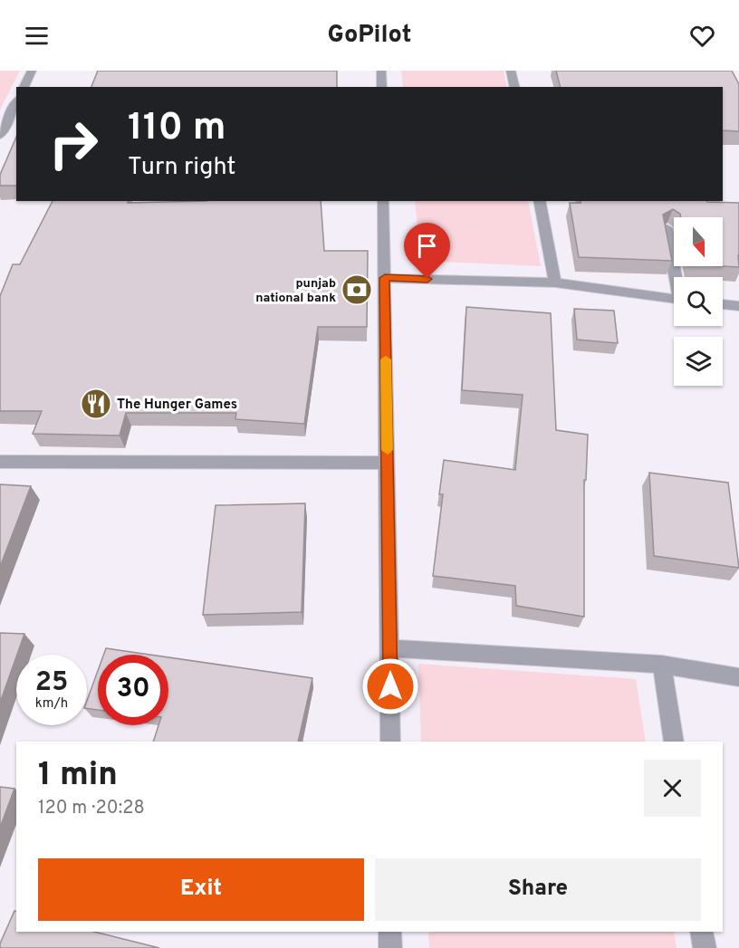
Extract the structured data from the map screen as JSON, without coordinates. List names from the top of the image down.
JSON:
{
  "places": {
    "bank": ["punjab national bank"],
    "restaurant": ["The Hunger Games"]
  },
  "north": "bottom",
  "page": {
    "header": "GoPilot",
    "turn": ["110 m", "Turn right"],
    "speed": "25 km/h",
    "limit": "30",
    "heading": ["1 min", "120 m · 20:28"],
    "buttons": ["Exit", "Share"]
  }
}
